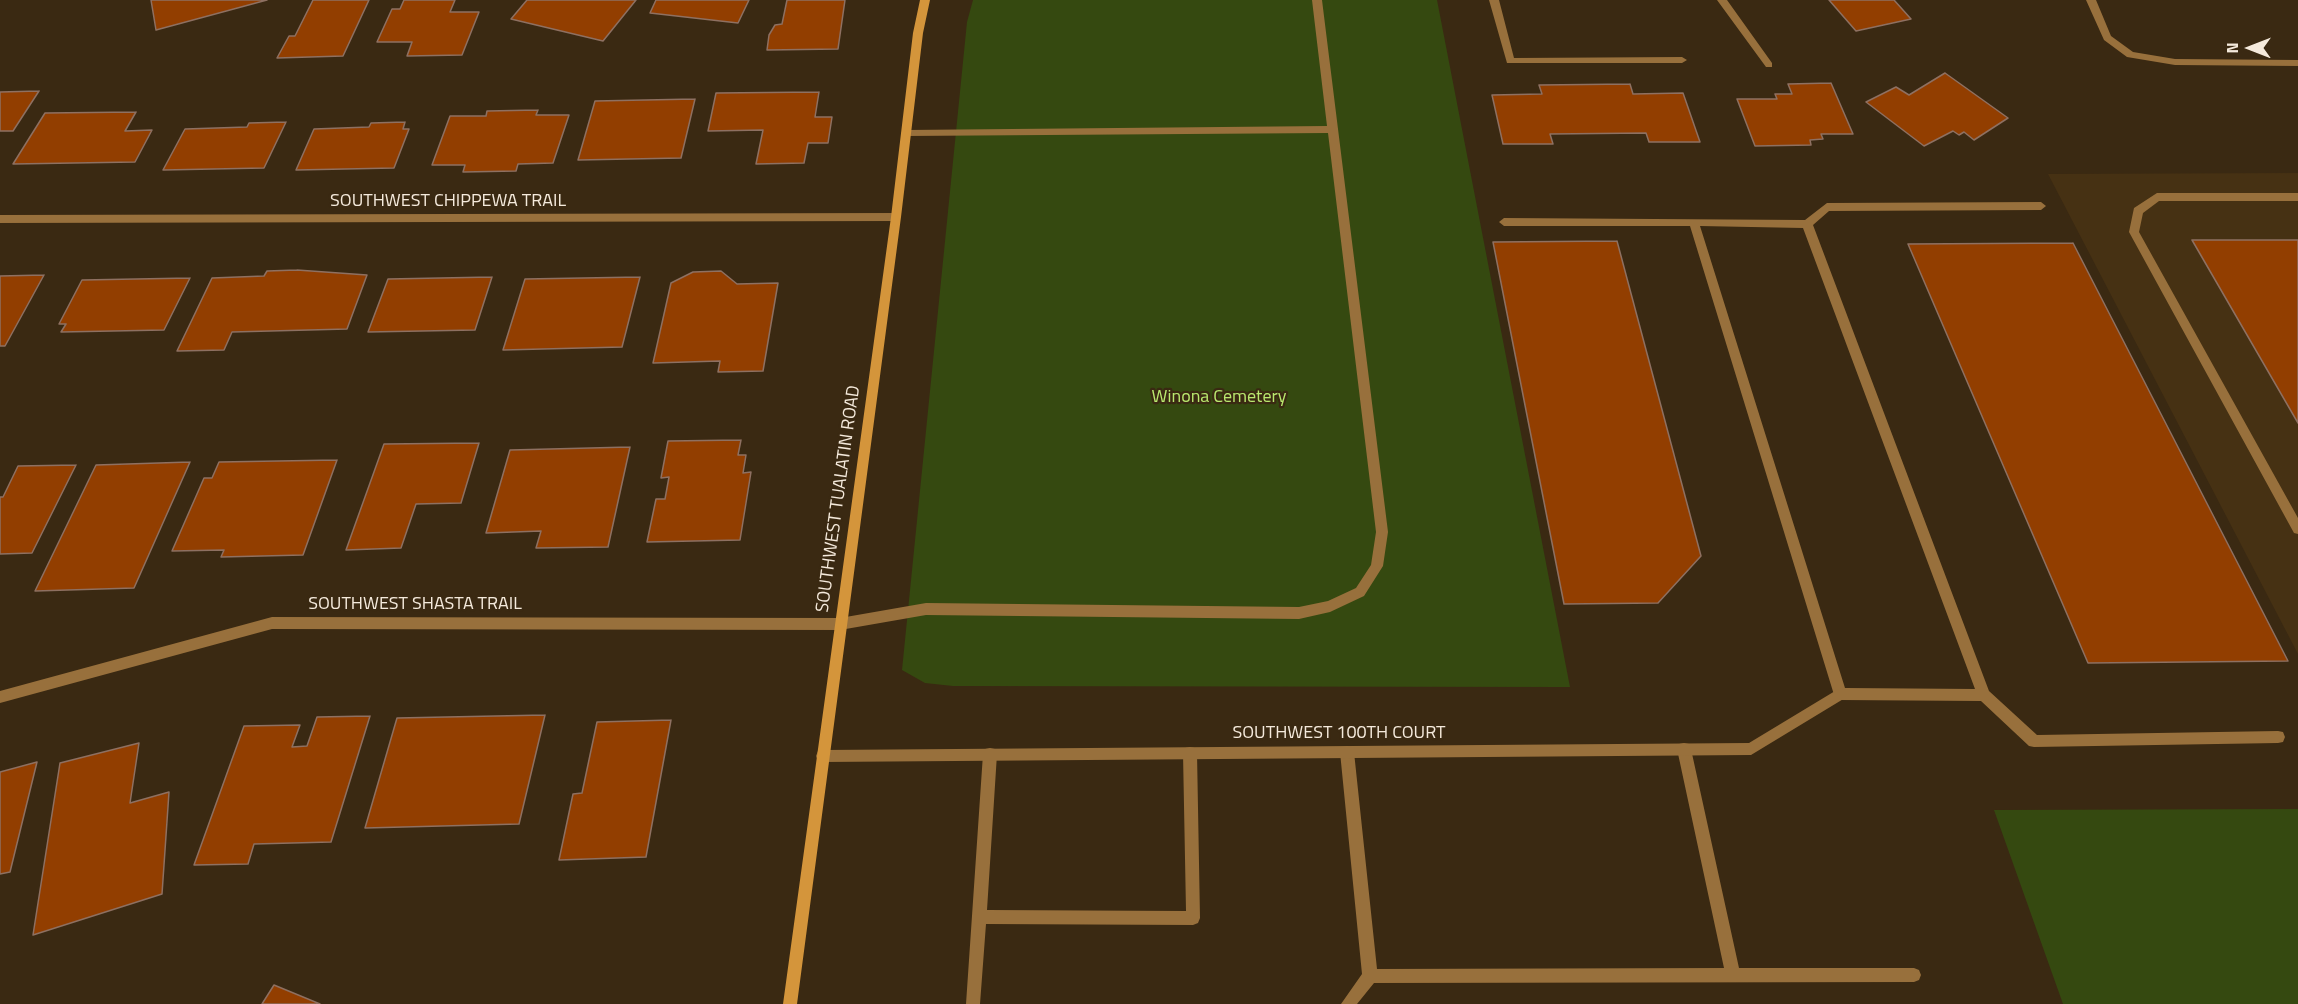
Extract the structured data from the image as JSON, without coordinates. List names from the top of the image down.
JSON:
{
  "streets": {
    "main road": ["SOUTHWEST TUALATIN ROAD"],
    "street": ["SOUTHWEST CHIPPEWA TRAIL", "SOUTHWEST SHASTA TRAIL", "SOUTHWEST 100TH COURT"]
  },
  "crossings": [
    ["SOUTHWEST CHIPPEWA TRAIL", "SOUTHWEST TUALATIN ROAD"],
    ["SOUTHWEST TUALATIN ROAD", "SOUTHWEST SHASTA TRAIL"],
    ["SOUTHWEST TUALATIN ROAD", "SOUTHWEST 100TH COURT"]
  ],
  "parks": ["Winona Cemetery"],
  "north": "left"
}
